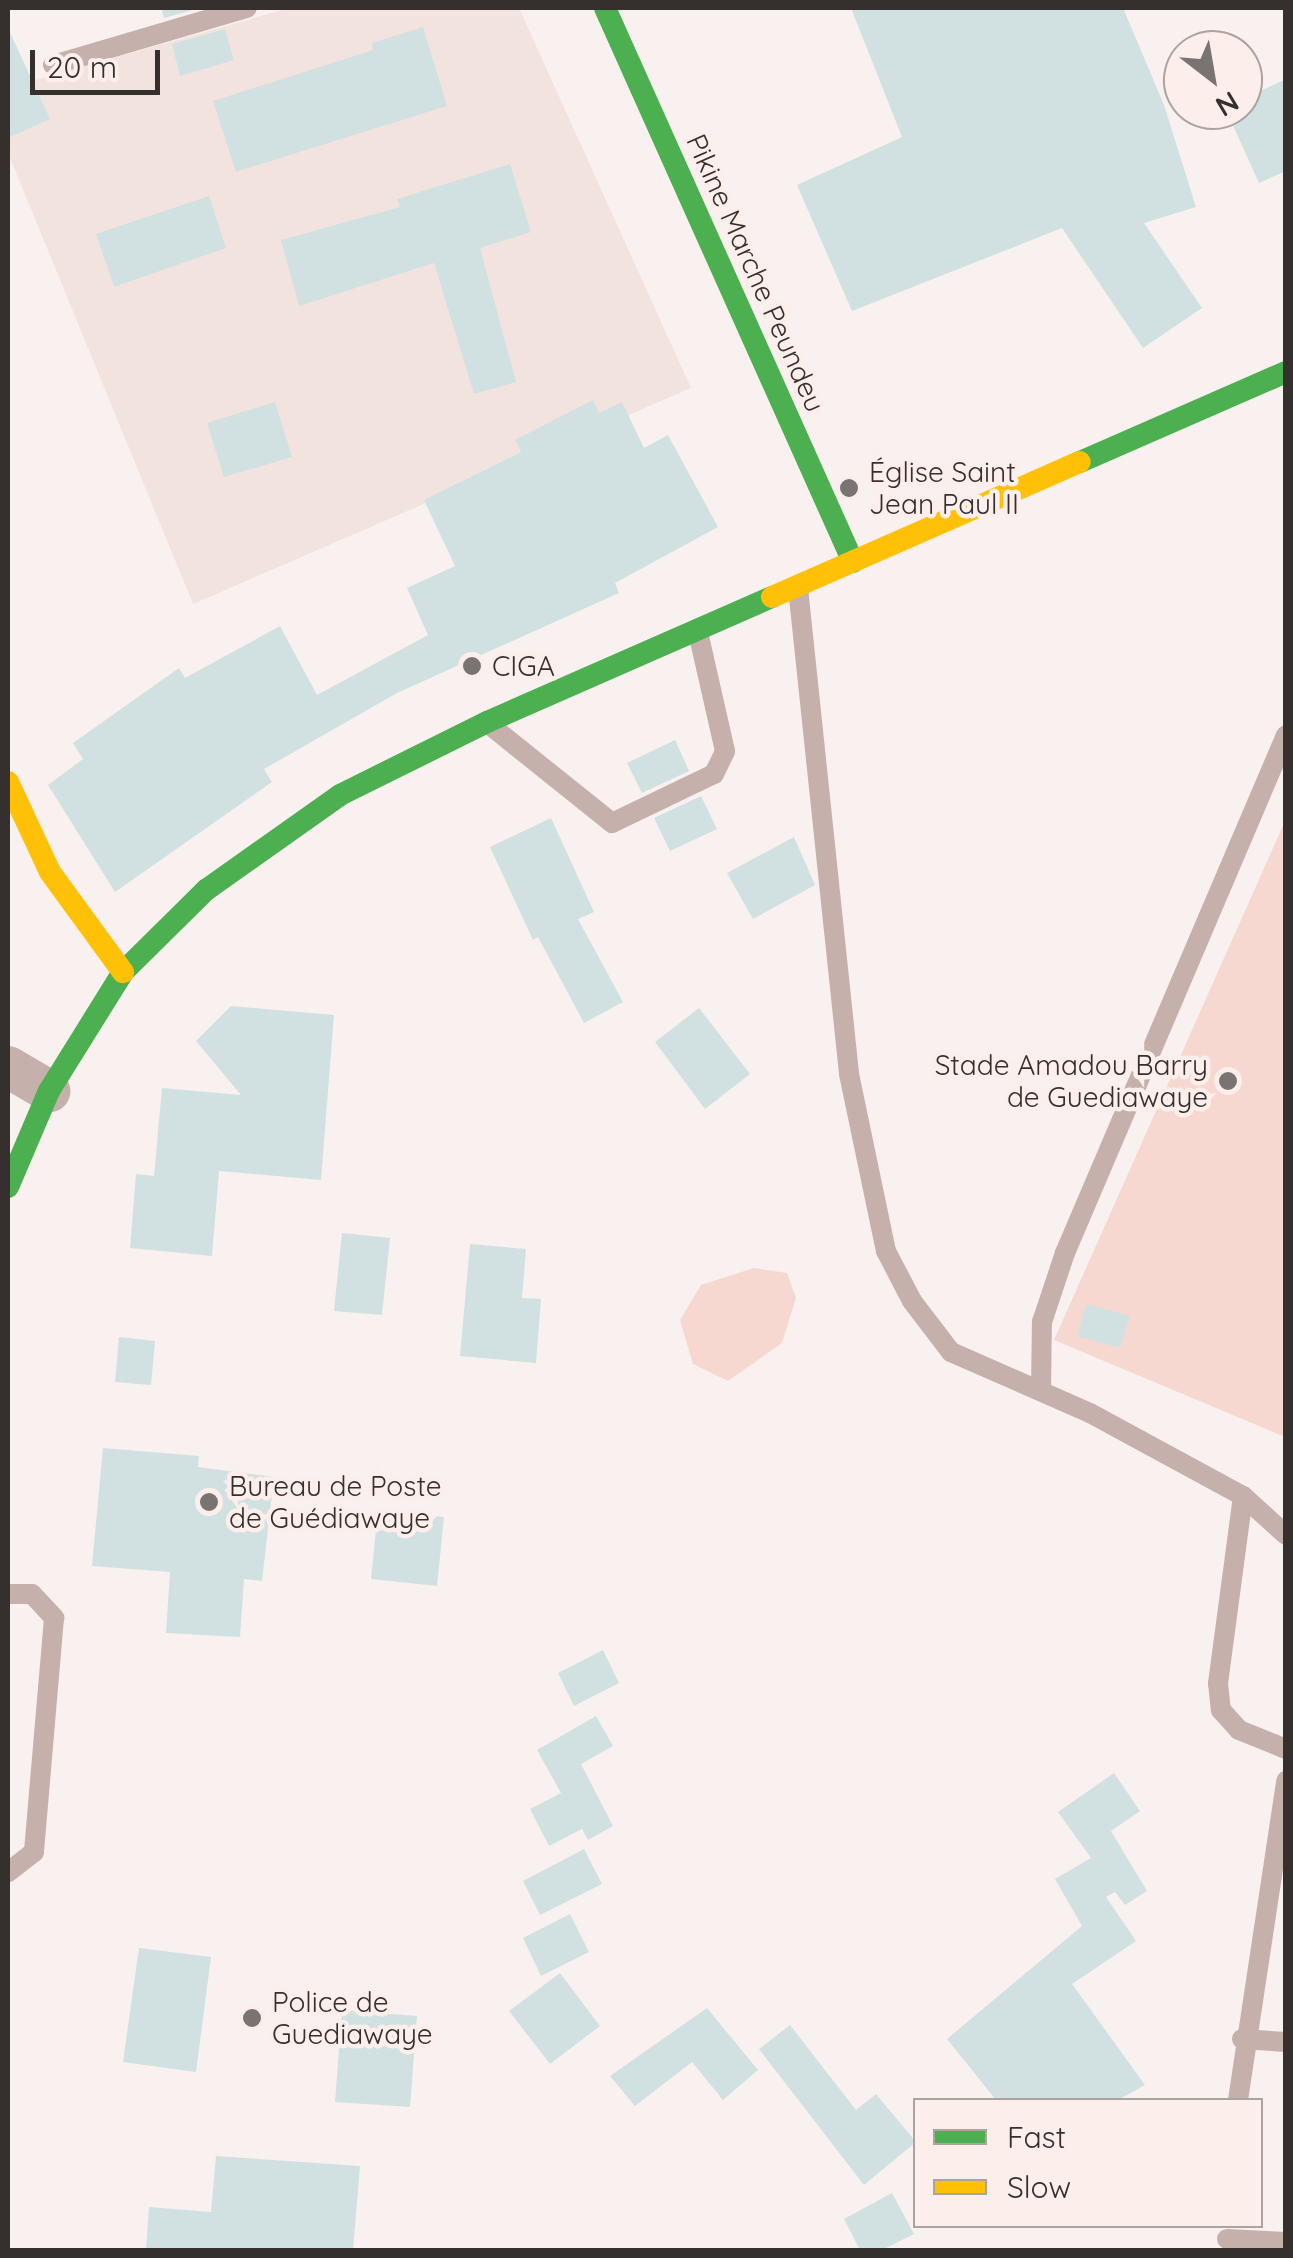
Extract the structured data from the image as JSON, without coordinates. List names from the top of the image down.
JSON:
{
  "streets": {
    "main road": ["Pikine Marche Peundeu"]
  },
  "places": [
    "Église Saint Jean Paul II",
    "CIGA",
    "Stade Amadou Barry de Guediawaye",
    "Bureau de Poste de Guédiawaye",
    "Police de Guediawaye"
  ],
  "legend": ["Fast", "Slow"],
  "scale_bar": "20 m",
  "north": "bottom right"
}
